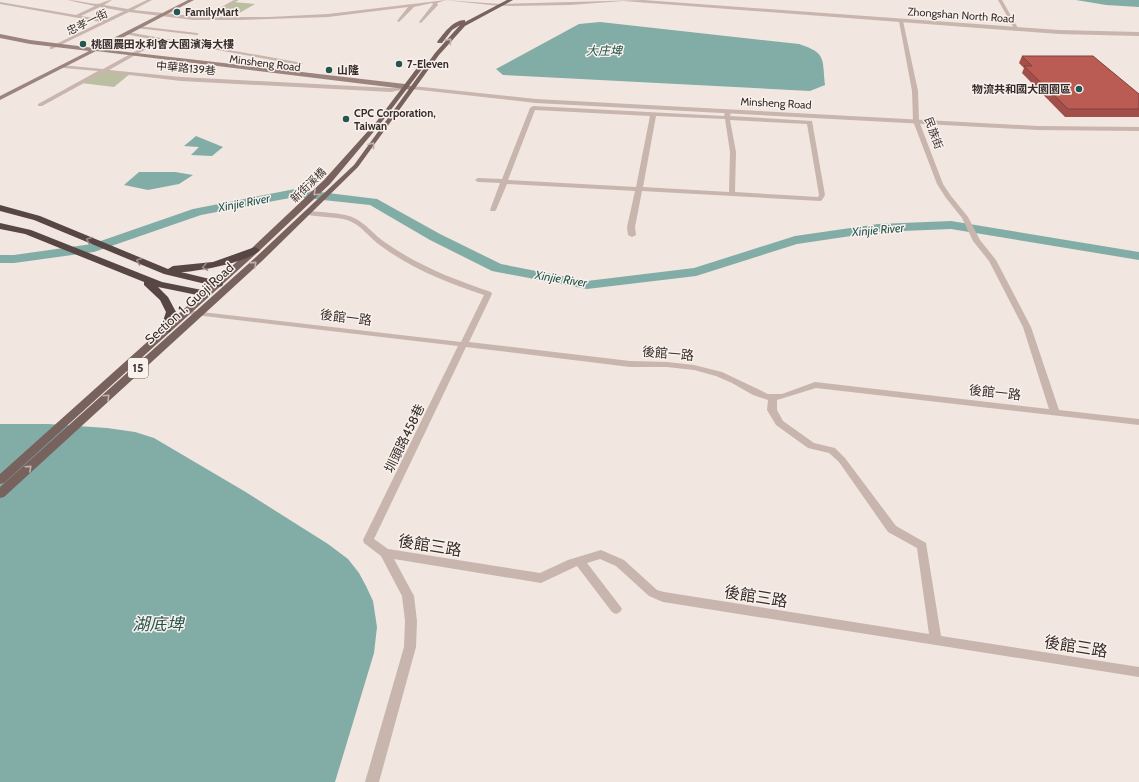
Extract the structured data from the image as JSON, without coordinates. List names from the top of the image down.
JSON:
{
  "streets": {
    "main road": [
      "Minsheng Road",
      "新街溪橋",
      "Section 1, Guoji Road",
      "15"
    ],
    "street": [
      "Zhongshan North Road",
      "忠孝一街",
      "中華路139巷",
      "民族街",
      "後館一路",
      "圳頭路458巷",
      "後館三路"
    ]
  },
  "crossings": [
    ["Zhongshan North Road", "民族街"],
    ["Zhongshan North Road", "15"],
    ["忠孝一街", "Minsheng Road"],
    ["Minsheng Road", "中華路139巷"],
    ["Minsheng Road", "民族街"],
    ["Minsheng Road", "新街溪橋"],
    ["Minsheng Road", "15"],
    ["中華路139巷", "新街溪橋"],
    ["中華路139巷", "15"],
    ["民族街", "後館一路"],
    ["新街溪橋", "Section 1, Guoji Road"],
    ["新街溪橋", "15"],
    ["新街溪橋", "圳頭路458巷"],
    ["Section 1, Guoji Road", "後館一路"],
    ["Section 1, Guoji Road", "圳頭路458巷"],
    ["後館一路", "圳頭路458巷"],
    ["圳頭路458巷", "後館三路"]
  ],
  "water": ["大庄埤", "Xinjie River", "湖底埤"],
  "places": [
    "FamilyMart",
    "桃園農田水利會大園濱海大樓",
    "7-Eleven",
    "山隆",
    "物流共和國大園園區",
    "CPC Corporation, Taiwan"
  ]
}
